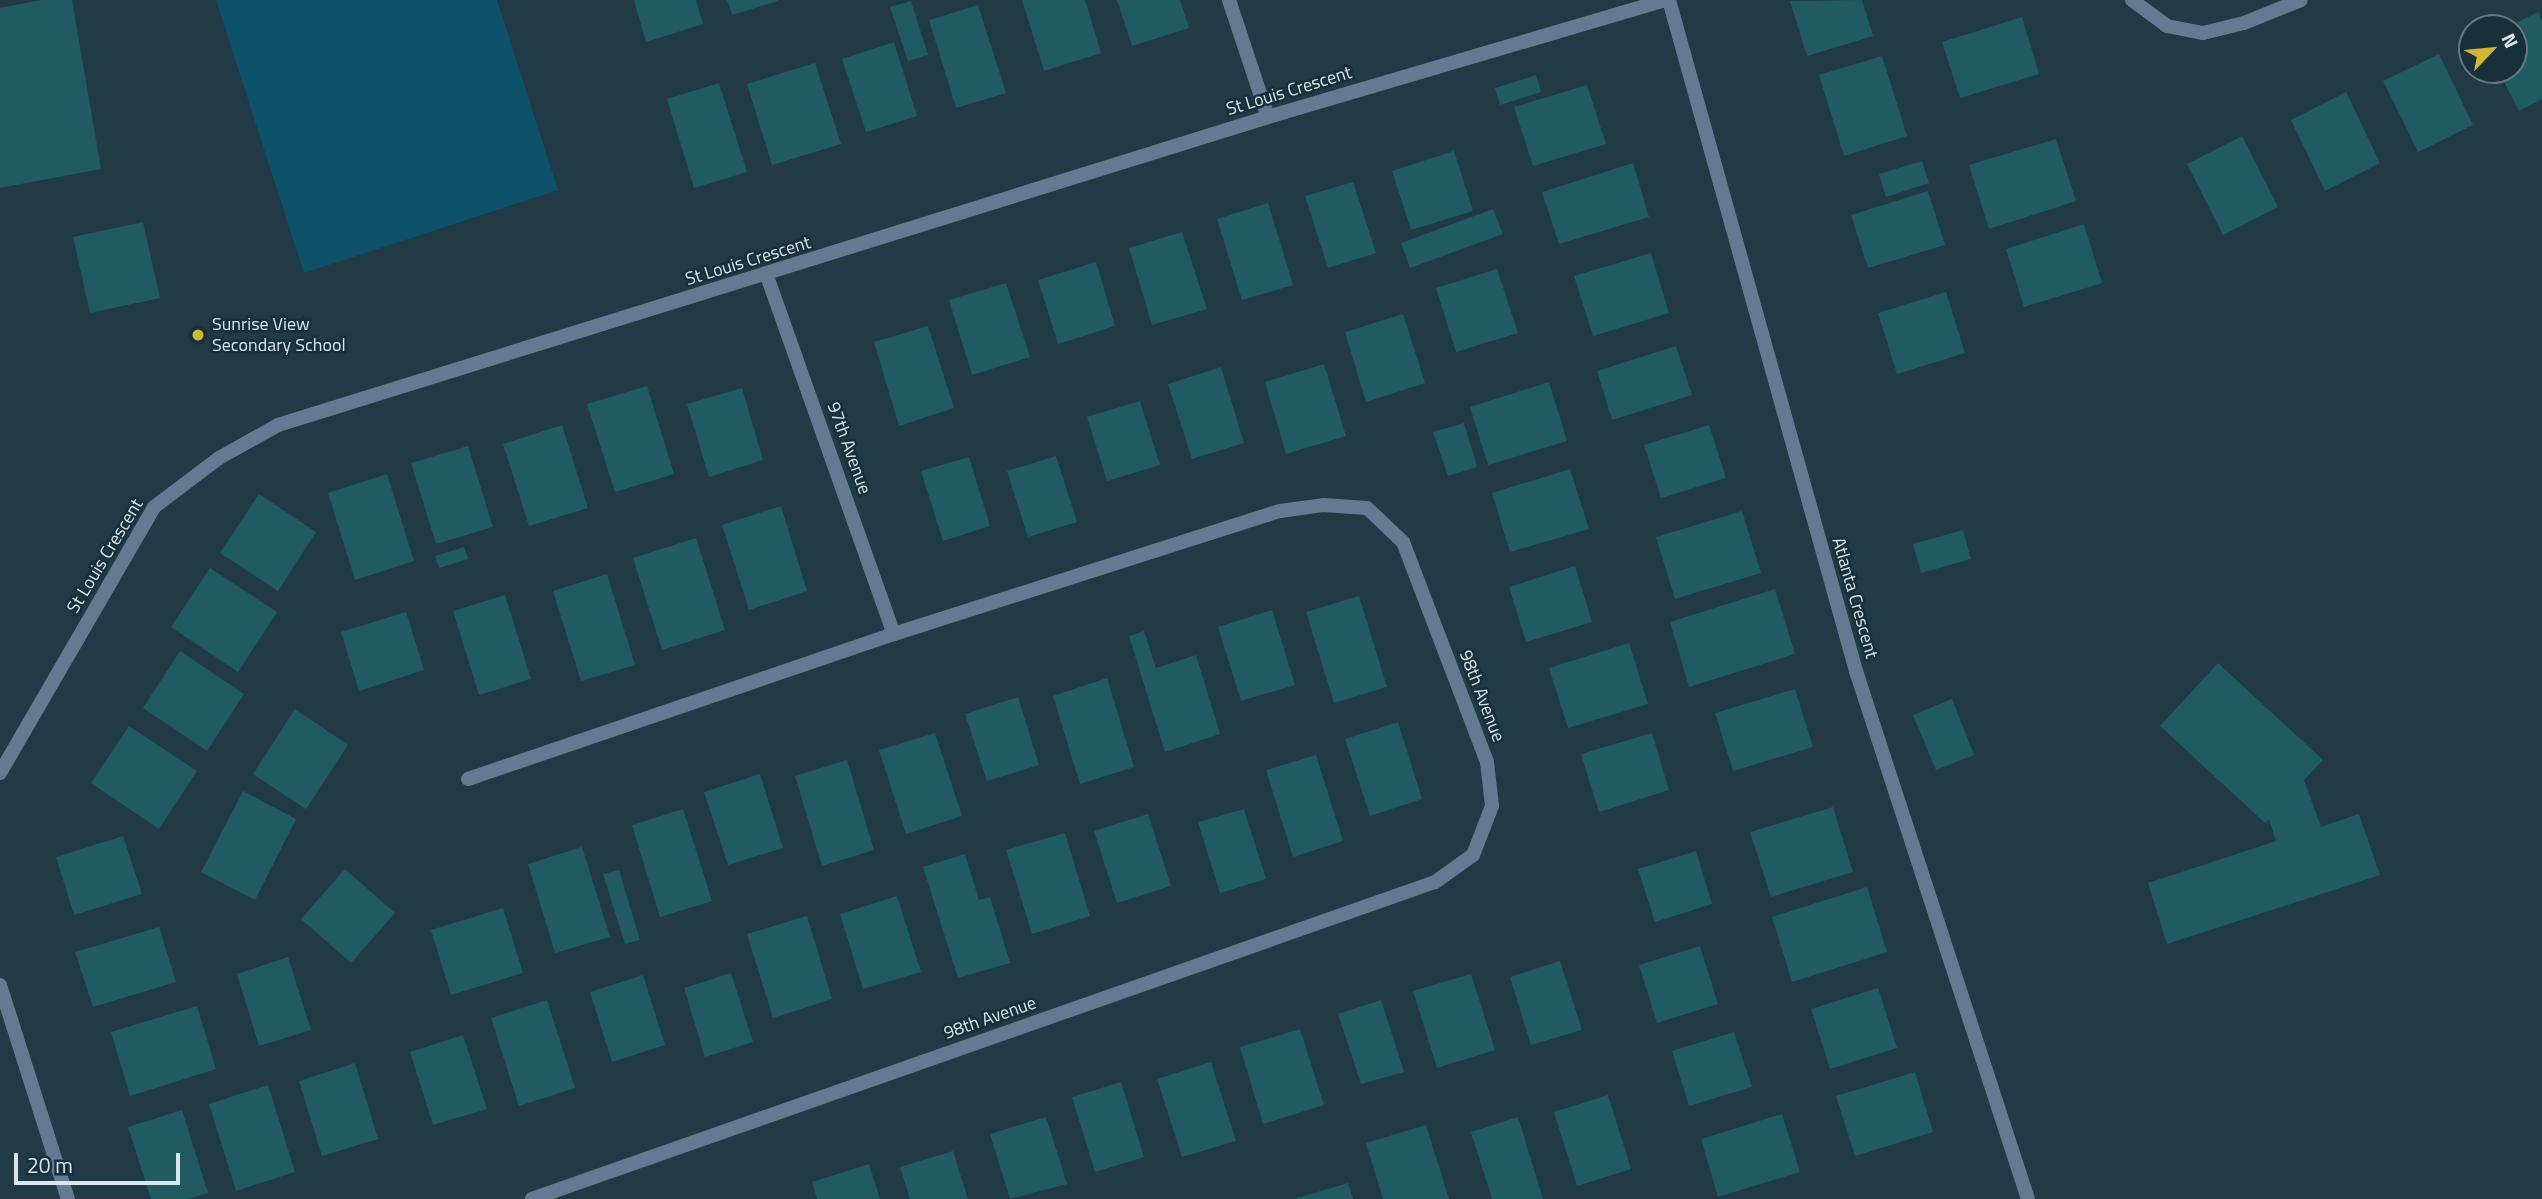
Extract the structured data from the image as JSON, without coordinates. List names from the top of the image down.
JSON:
{
  "streets": {
    "street": [
      "St Louis Crescent",
      "97th Avenue",
      "Atlanta Crescent",
      "98th Avenue"
    ]
  },
  "crossings": [
    ["St Louis Crescent", "97th Avenue"],
    ["St Louis Crescent", "Atlanta Crescent"],
    ["97th Avenue", "98th Avenue"]
  ],
  "places": ["Sunrise View Secondary School"],
  "scale_bar": "20 m",
  "north": "top right"
}
